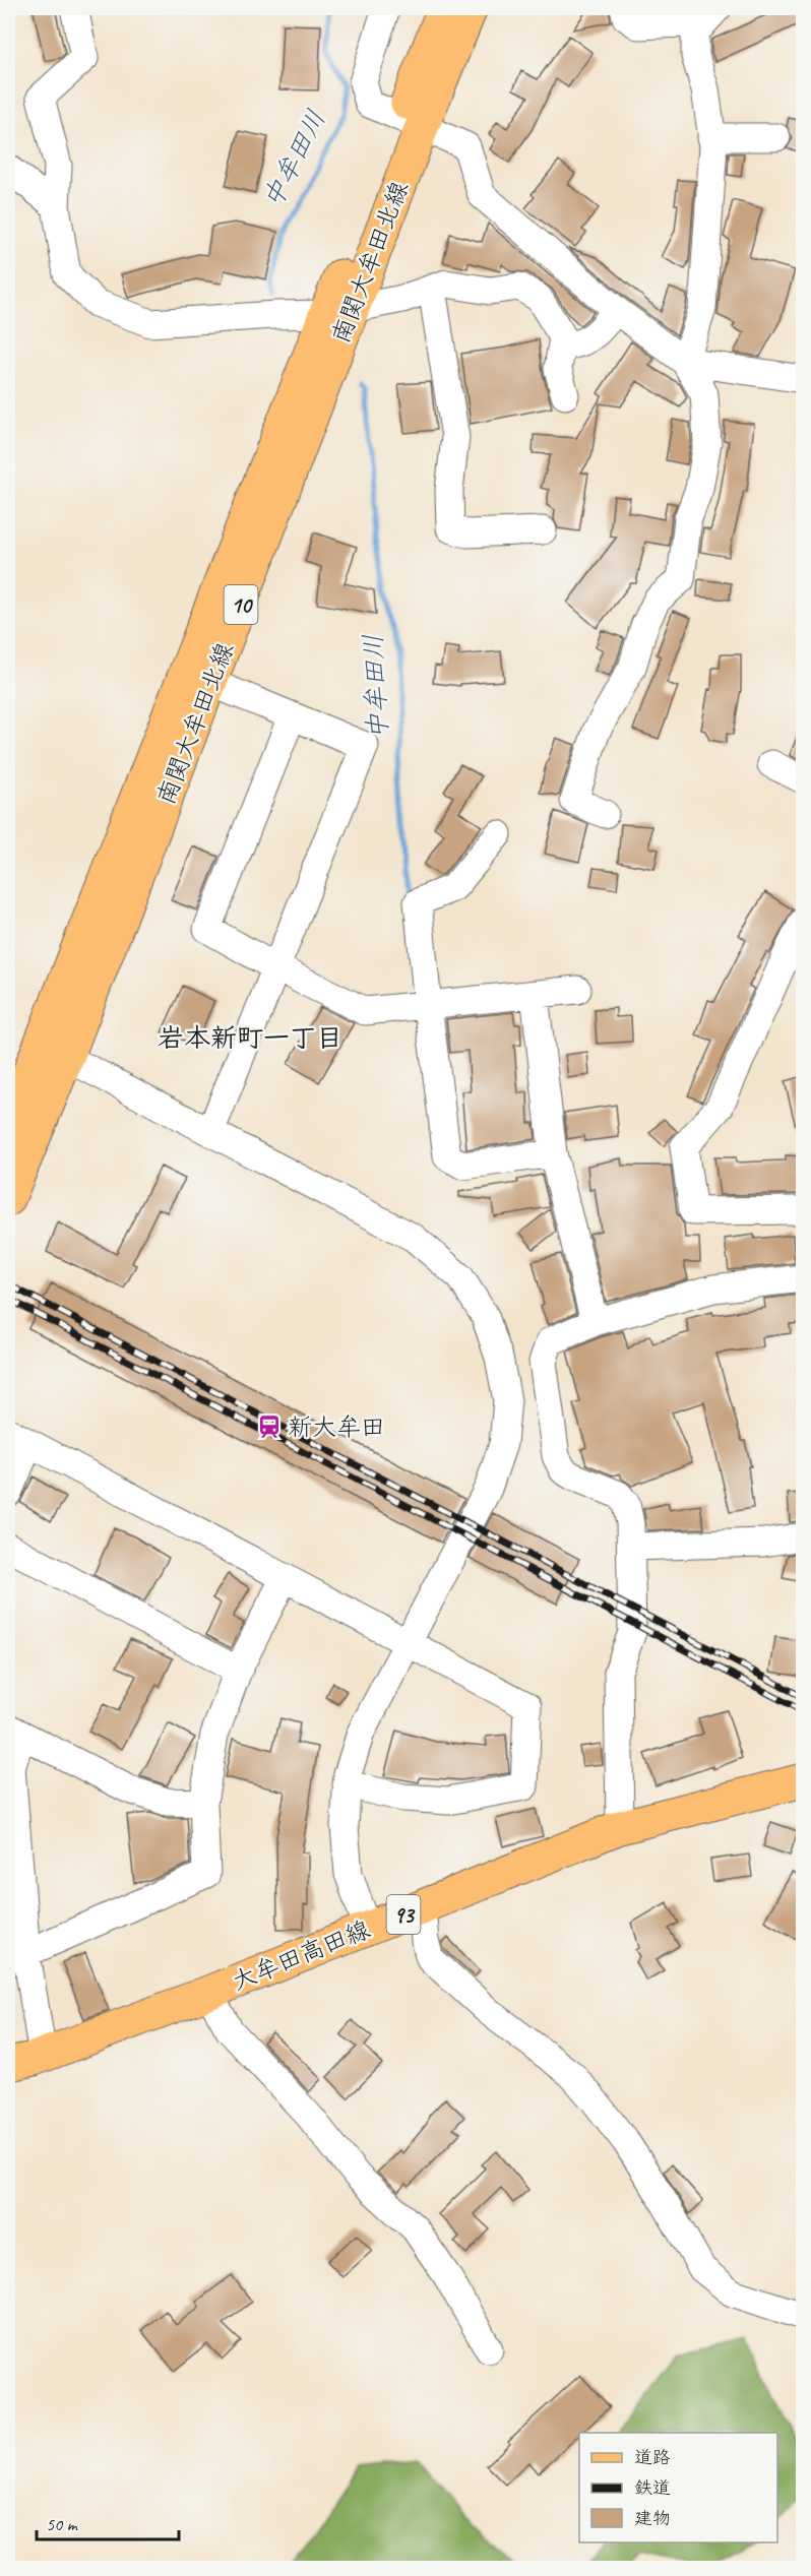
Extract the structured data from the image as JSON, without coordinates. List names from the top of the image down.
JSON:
{
  "streets": {
    "main road": [
      "南関大牟田北線",
      "10",
      "93",
      "大牟田高田線"
    ]
  },
  "districts": ["岩本新町一丁目"],
  "water": ["中牟田川"],
  "places": {
    "station": ["新大牟田"]
  },
  "legend": ["道路", "鉄道", "建物"],
  "scale_bar": "50 m"
}
